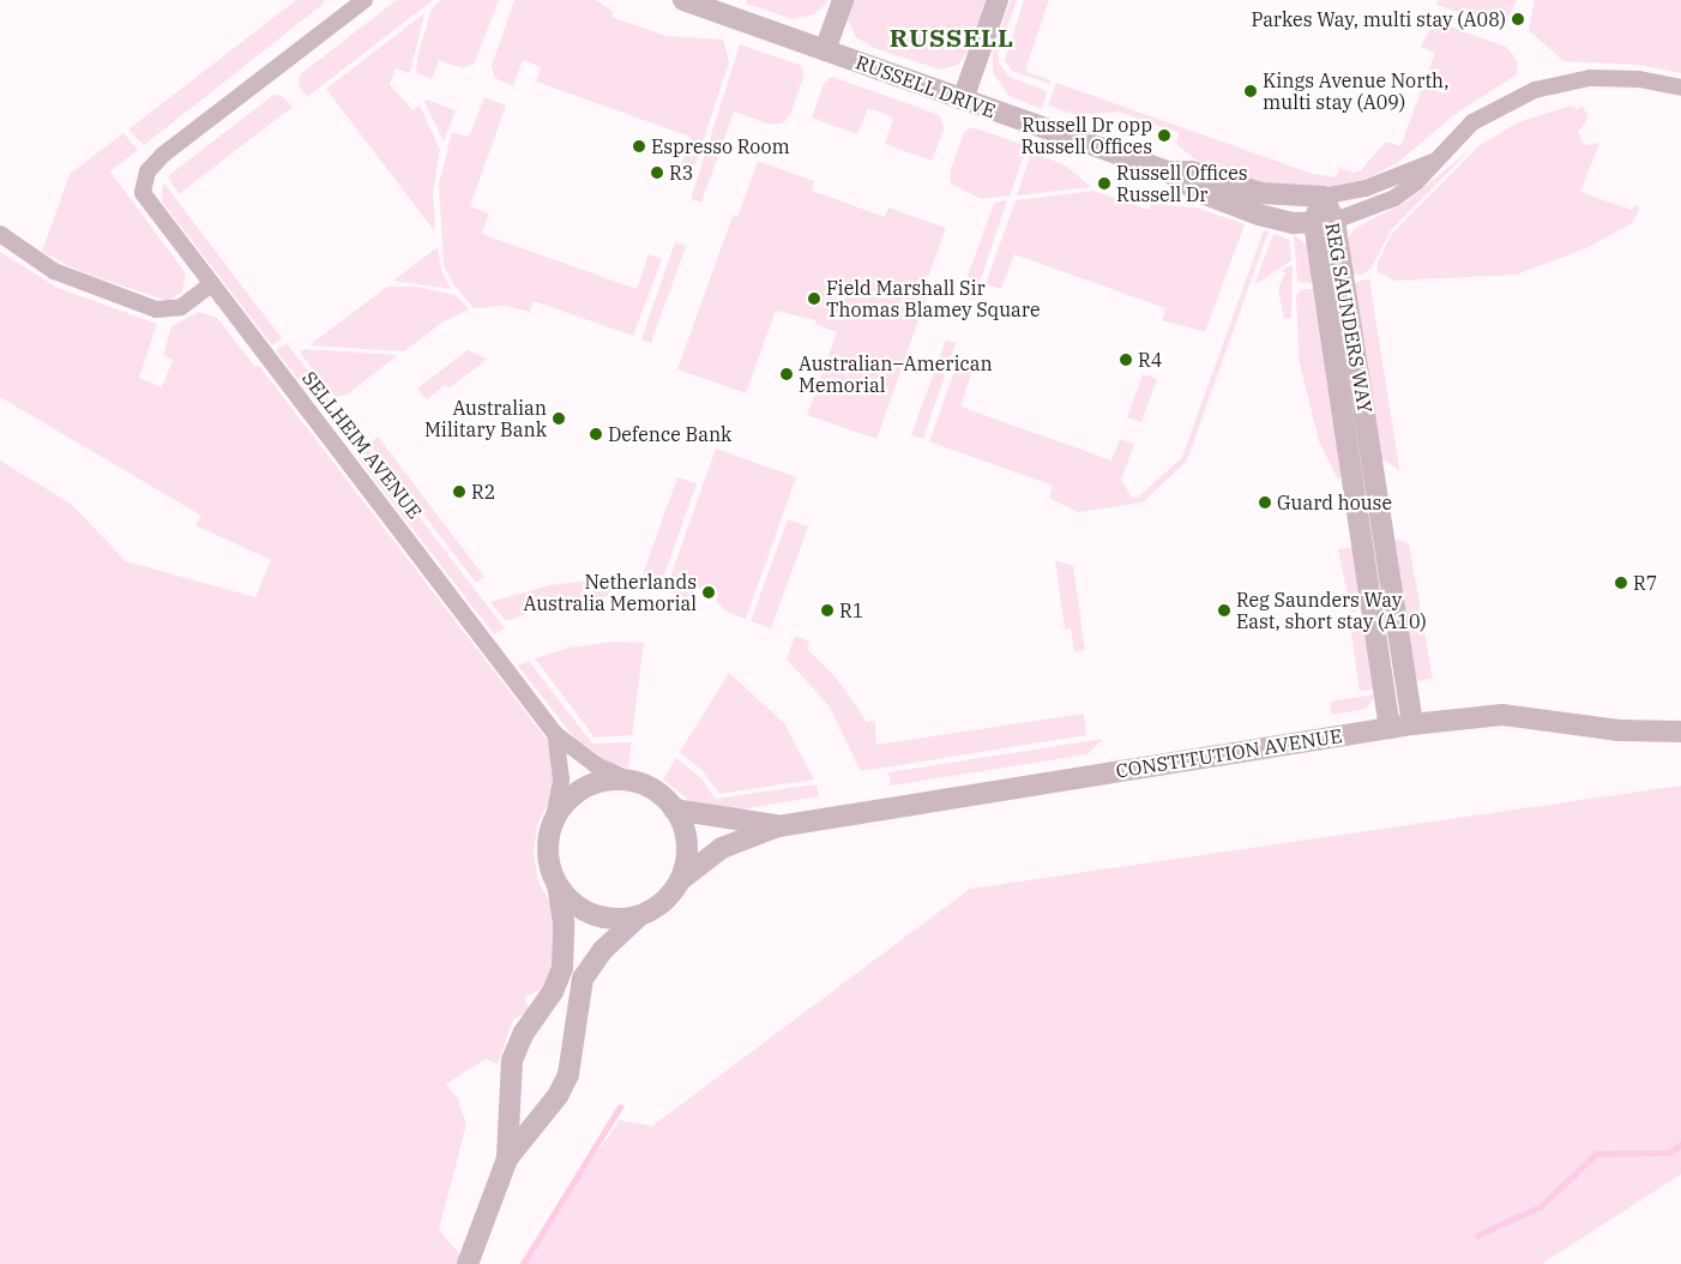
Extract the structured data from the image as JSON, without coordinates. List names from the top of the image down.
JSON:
{
  "streets": {
    "street": [
      "RUSSELL DRIVE",
      "REG SAUNDERS WAY",
      "SELLHEIM AVENUE",
      "CONSTITUTION AVENUE"
    ]
  },
  "crossings": [
    ["RUSSELL DRIVE", "REG SAUNDERS WAY"],
    ["REG SAUNDERS WAY", "CONSTITUTION AVENUE"],
    ["SELLHEIM AVENUE", "CONSTITUTION AVENUE"]
  ],
  "districts": ["RUSSELL"],
  "places": [
    "Parkes Way, multi stay (A08)",
    "Kings Avenue North, multi stay (A09)",
    "Russell Dr opp Russell Offices",
    "Espresso Room",
    "R3",
    "Russell Offices Russell Dr",
    "Field Marshall Sir Thomas Blamey Square",
    "R4",
    "Australian–American Memorial",
    "Australian Military Bank",
    "Defence Bank",
    "R2",
    "Guard house",
    "R7",
    "Netherlands Australia Memorial",
    "R1",
    "Reg Saunders Way East, short stay (A10)"
  ]
}
